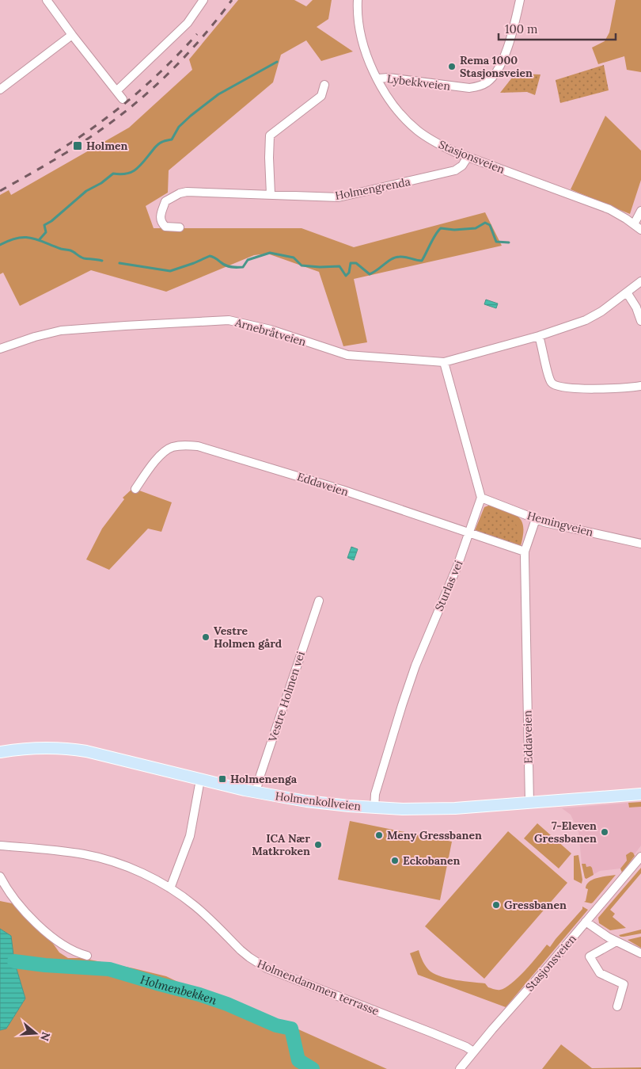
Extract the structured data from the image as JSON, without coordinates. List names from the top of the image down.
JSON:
{
  "streets": {
    "main road": ["Holmenkollveien"],
    "street": [
      "Lybekkveien",
      "Stasjonsveien",
      "Holmengrenda",
      "Arnebråtveien",
      "Eddaveien",
      "Hemingveien",
      "Sturlas vei",
      "Vestre Holmen vei",
      "Holmendammen terrasse"
    ]
  },
  "crossings": [
    ["Lybekkveien", "Stasjonsveien"],
    ["Stasjonsveien", "Holmengrenda"],
    ["Stasjonsveien", "Holmendammen terrasse"],
    ["Eddaveien", "Hemingveien"],
    ["Eddaveien", "Sturlas vei"],
    ["Eddaveien", "Holmenkollveien"],
    ["Hemingveien", "Sturlas vei"],
    ["Sturlas vei", "Holmenkollveien"],
    ["Vestre Holmen vei", "Holmenkollveien"]
  ],
  "water": ["Holmenbekken"],
  "places": {
    "other": [
      "Rema 1000 Stasjonsveien",
      "Vestre Holmen gård",
      "7-Eleven Gressbanen",
      "Meny Gressbanen",
      "ICA Nær Matkroken",
      "Eckobanen",
      "Gressbanen"
    ],
    "transit": ["Holmen", "Holmenenga"]
  },
  "scale_bar": "100 m",
  "north": "right"
}
